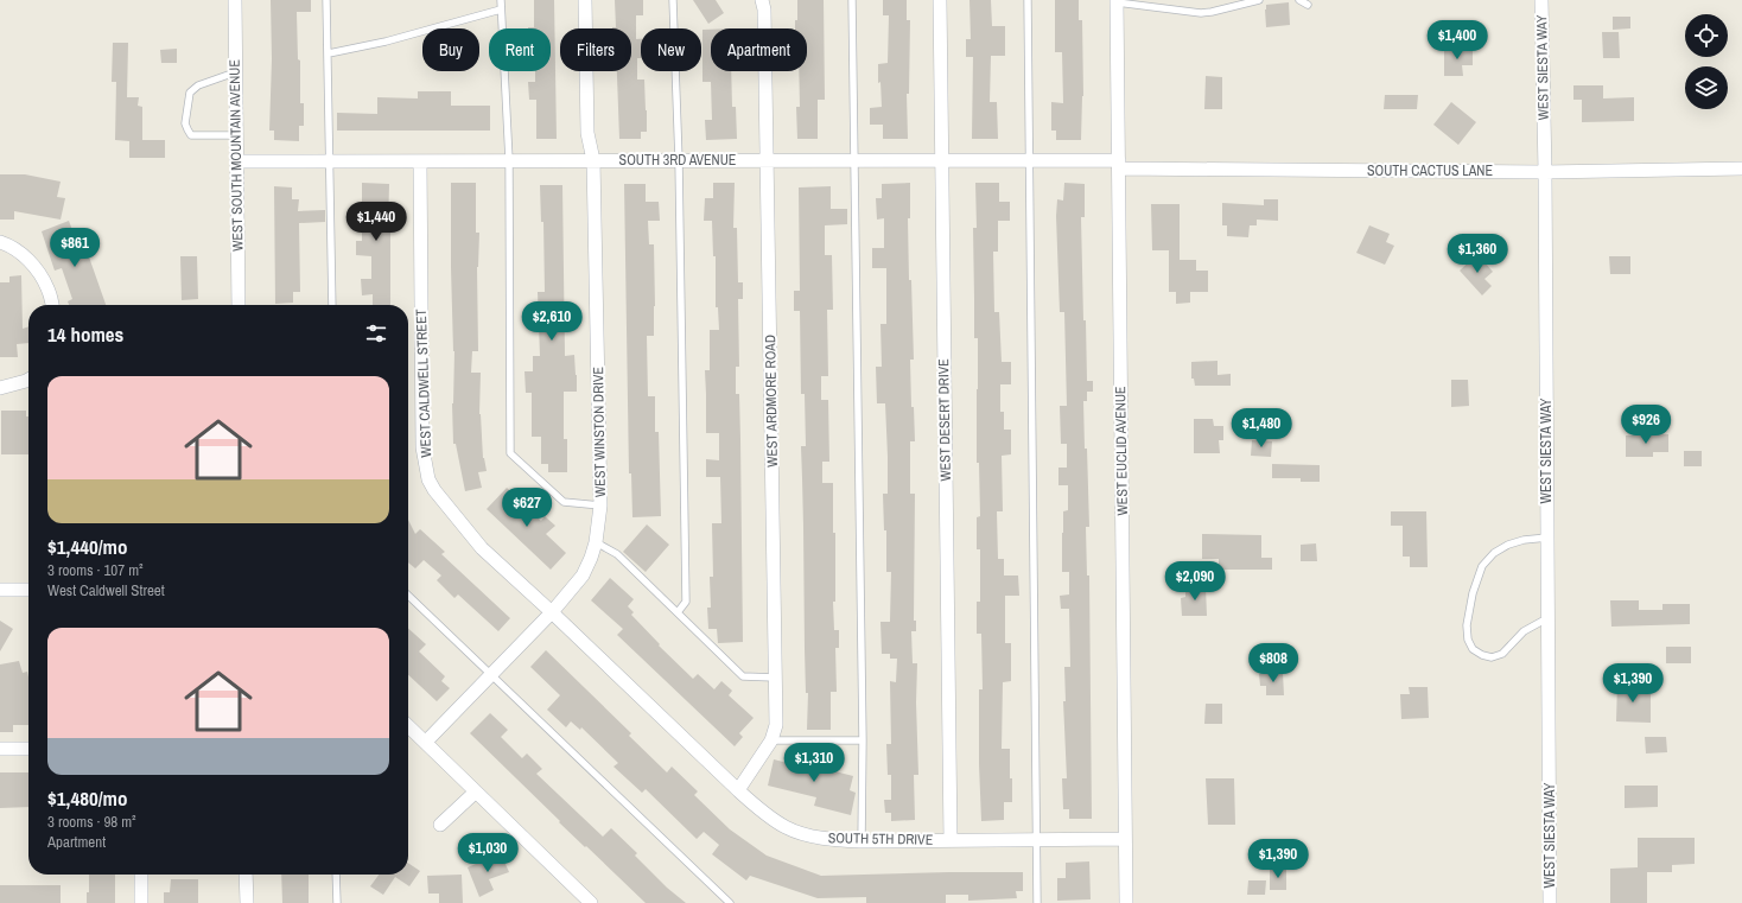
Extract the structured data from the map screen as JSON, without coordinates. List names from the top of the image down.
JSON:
{
  "streets": {
    "street": [
      "WEST SIESTA WAY",
      "WEST SOUTH MOUNTAIN AVENUE",
      "SOUTH 3RD AVENUE",
      "SOUTH CACTUS LANE",
      "WEST CALDWELL STREET",
      "WEST ARDMORE ROAD",
      "WEST DESERT DRIVE",
      "WEST WINSTON DRIVE",
      "WEST EUCLID AVENUE",
      "SOUTH 5TH DRIVE"
    ]
  },
  "crossings": [
    ["WEST SIESTA WAY", "SOUTH CACTUS LANE"],
    ["WEST SOUTH MOUNTAIN AVENUE", "SOUTH 3RD AVENUE"],
    ["SOUTH 3RD AVENUE", "SOUTH CACTUS LANE"],
    ["SOUTH 3RD AVENUE", "WEST CALDWELL STREET"],
    ["SOUTH 3RD AVENUE", "WEST ARDMORE ROAD"],
    ["SOUTH 3RD AVENUE", "WEST DESERT DRIVE"],
    ["SOUTH 3RD AVENUE", "WEST WINSTON DRIVE"],
    ["SOUTH 3RD AVENUE", "WEST EUCLID AVENUE"],
    ["SOUTH CACTUS LANE", "WEST EUCLID AVENUE"],
    ["WEST CALDWELL STREET", "WEST WINSTON DRIVE"],
    ["WEST CALDWELL STREET", "SOUTH 5TH DRIVE"],
    ["WEST ARDMORE ROAD", "SOUTH 5TH DRIVE"],
    ["WEST DESERT DRIVE", "SOUTH 5TH DRIVE"],
    ["WEST WINSTON DRIVE", "SOUTH 5TH DRIVE"],
    ["WEST EUCLID AVENUE", "SOUTH 5TH DRIVE"]
  ],
  "page": {
    "price": [
      "$1,400",
      "$1,440",
      "$861",
      "$1,360",
      "$2,610",
      "$926",
      "$1,480",
      "$627",
      "$2,090",
      "$808",
      "$1,390",
      "$1,310",
      "$1,030",
      "$1,390"
    ],
    "chip": [
      "Buy",
      "Rent",
      "Filters",
      "New",
      "Apartment"
    ],
    "heading": "14 homes",
    "list": [
      {
        "name": "$1,440/mo",
        "note": "3 rooms · 107 m² · West Caldwell Street"
      },
      {
        "name": "$1,480/mo",
        "note": "3 rooms · 98 m² · Apartment"
      }
    ]
  }
}
